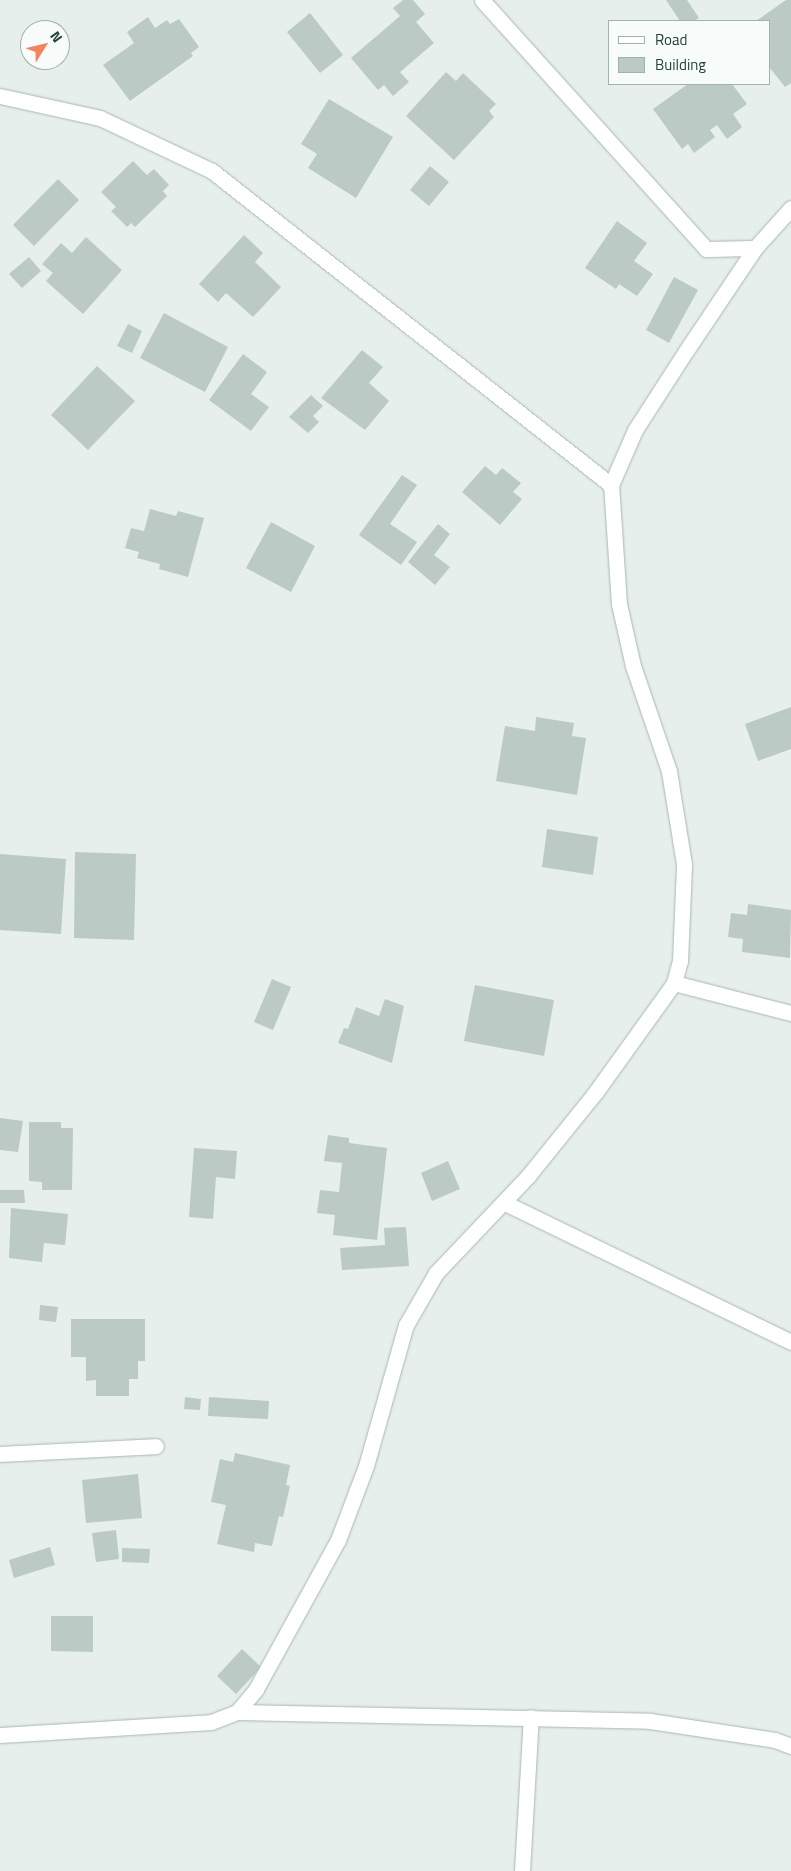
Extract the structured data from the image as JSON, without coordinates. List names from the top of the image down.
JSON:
{
  "legend": ["Road", "Building"],
  "north": "top right"
}
